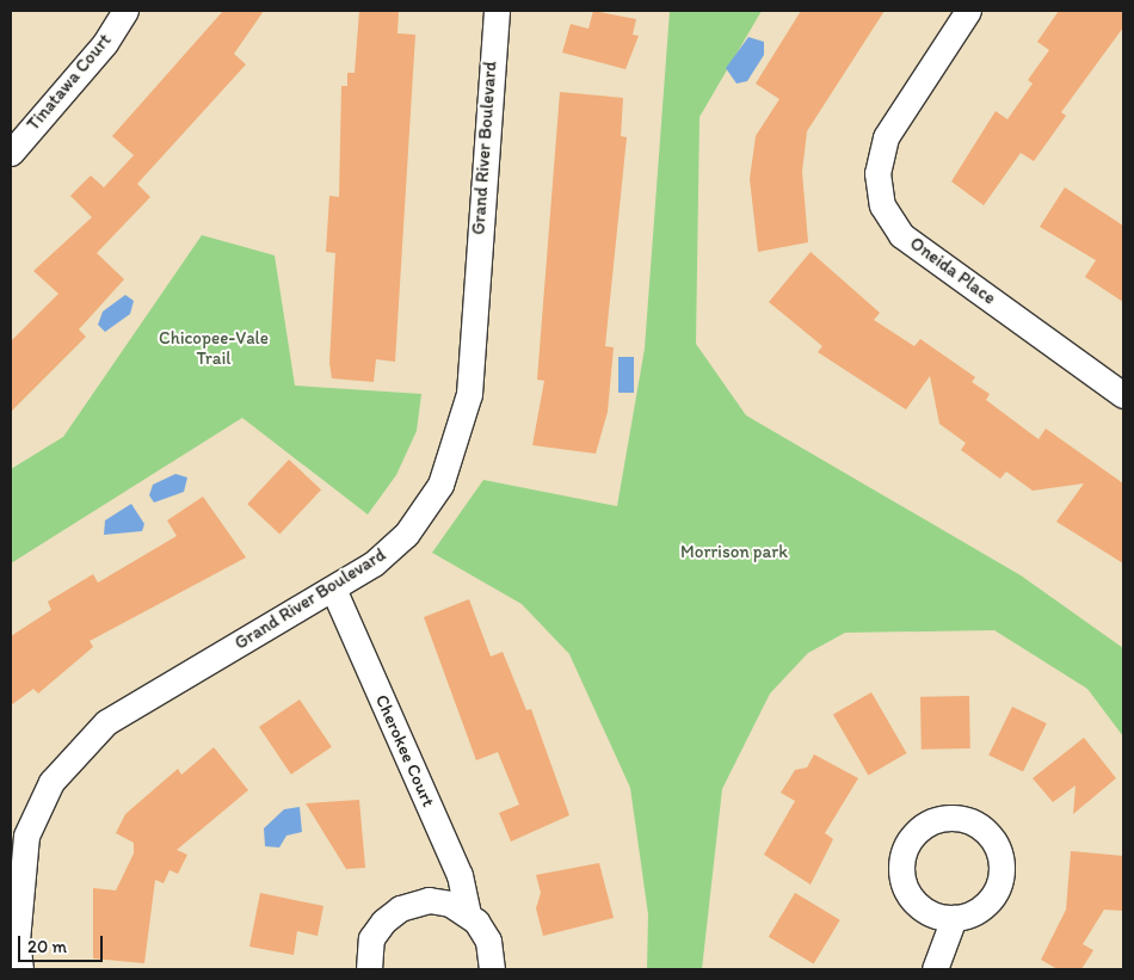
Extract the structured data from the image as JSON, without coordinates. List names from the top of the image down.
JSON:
{
  "streets": {
    "street": [
      "Tinatawa Court",
      "Grand River Boulevard",
      "Oneida Place",
      "Cherokee Court"
    ]
  },
  "crossings": [
    ["Grand River Boulevard", "Cherokee Court"]
  ],
  "parks": ["Chicopee-Vale Trail", "Morrison park"],
  "scale_bar": "20 m"
}
